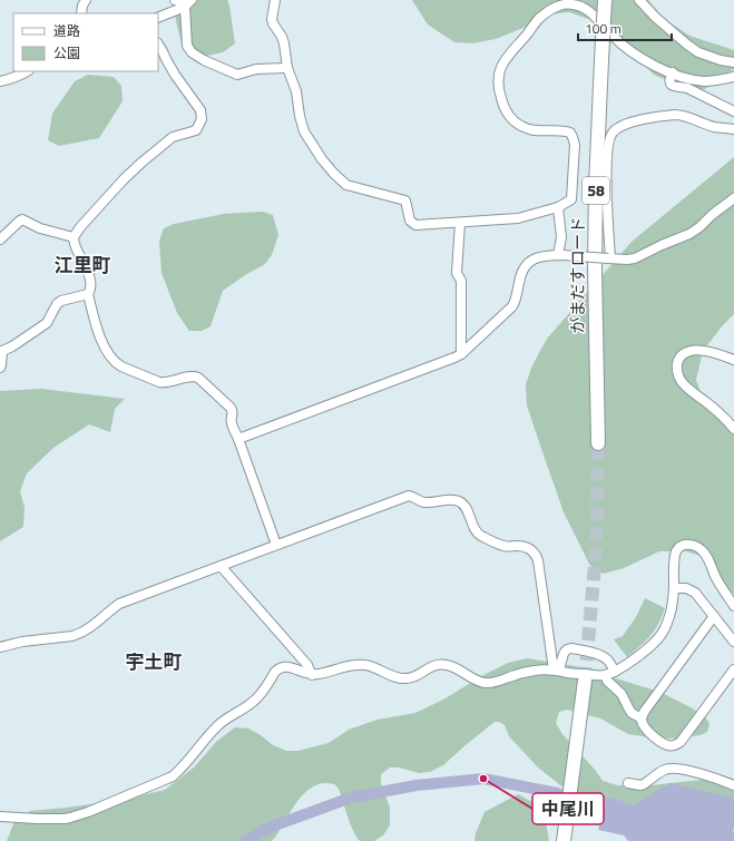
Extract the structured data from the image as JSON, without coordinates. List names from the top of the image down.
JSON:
{
  "streets": {
    "highway": ["58", "がまだすロード"]
  },
  "districts": ["江里町", "宇土町"],
  "places": ["中尾川"],
  "legend": ["道路", "公園"],
  "scale_bar": "100 m"
}
